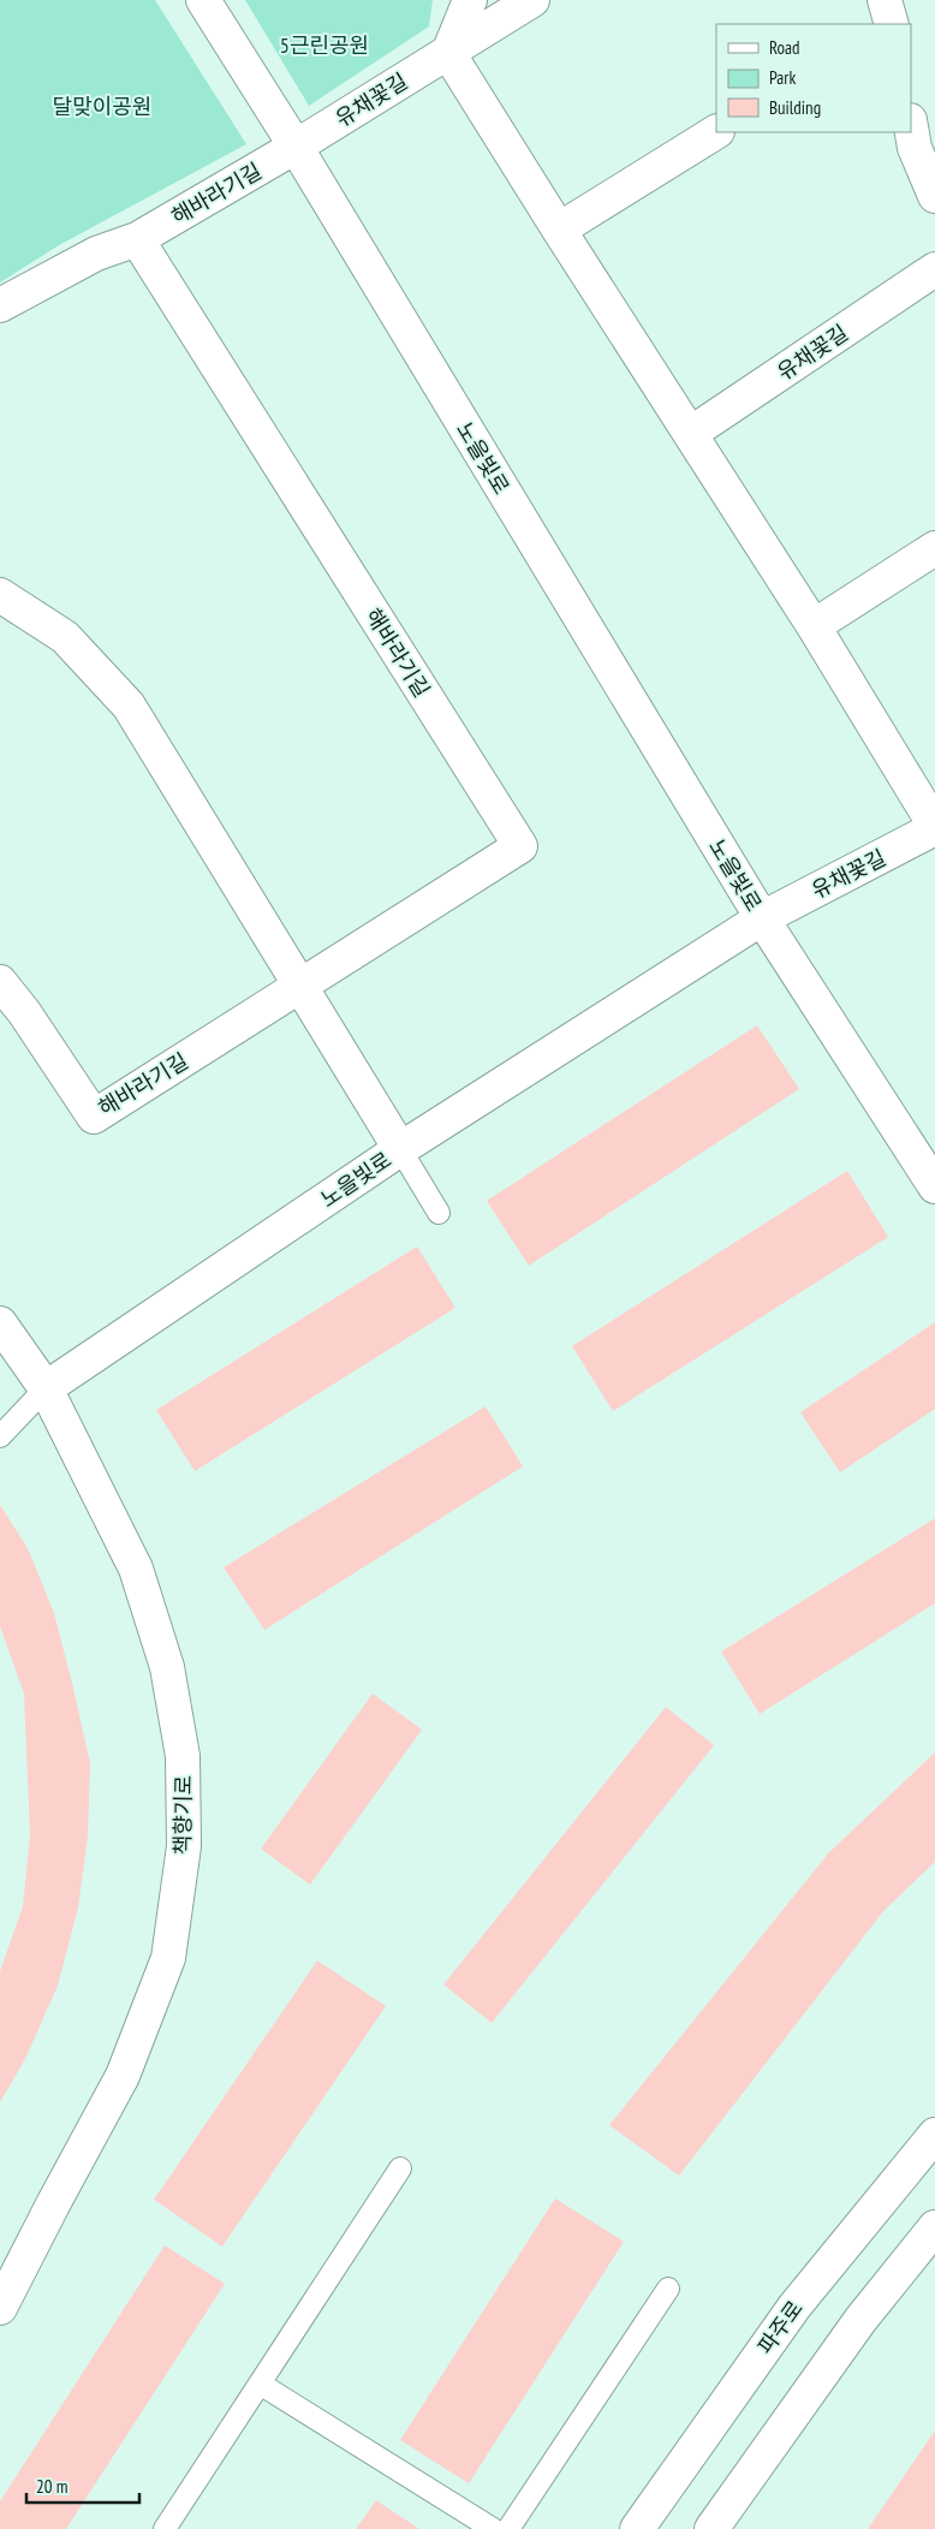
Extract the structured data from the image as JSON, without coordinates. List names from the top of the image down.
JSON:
{
  "streets": {
    "street": [
      "유채꽃길",
      "해바라기길",
      "노을빛로",
      "책향기로",
      "파주로"
    ]
  },
  "crossings": [
    ["유채꽃길", "해바라기길"],
    ["유채꽃길", "노을빛로"],
    ["해바라기길", "노을빛로"],
    ["노을빛로", "책향기로"]
  ],
  "parks": ["5근린공원", "달맞이공원"],
  "legend": ["Road", "Park", "Building"],
  "scale_bar": "20 m"
}
